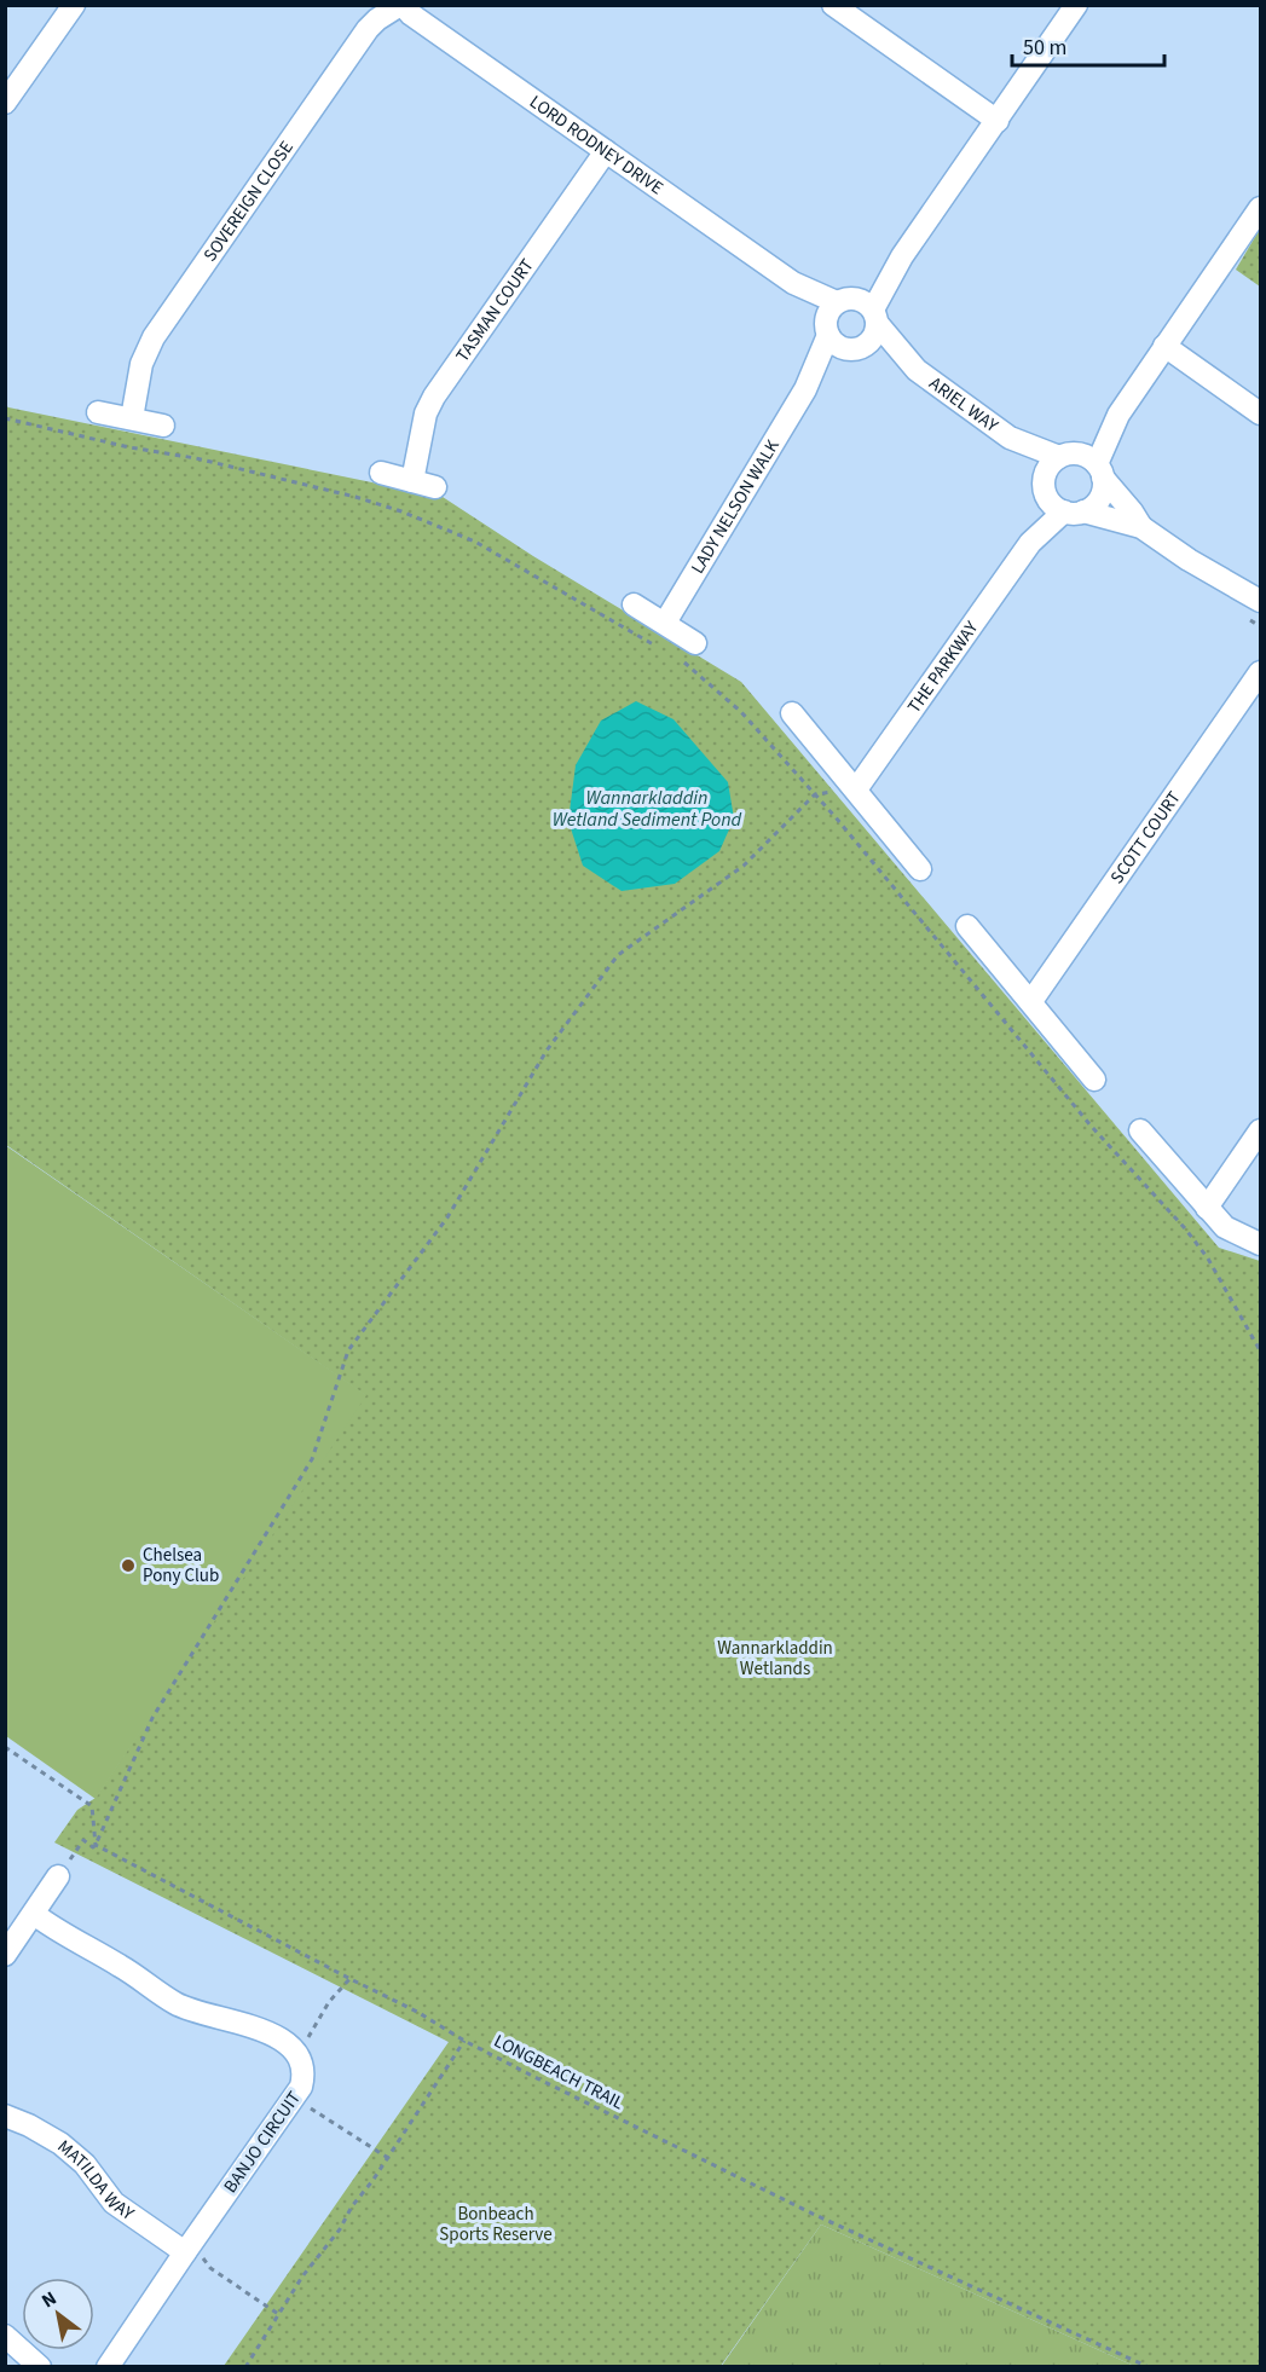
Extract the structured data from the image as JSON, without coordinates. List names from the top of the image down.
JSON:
{
  "streets": {
    "street": [
      "LORD RODNEY DRIVE",
      "SOVEREIGN CLOSE",
      "TASMAN COURT",
      "ARIEL WAY",
      "LADY NELSON WALK",
      "THE PARKWAY",
      "SCOTT COURT",
      "BANJO CIRCUIT",
      "MATILDA WAY"
    ],
    "path": ["LONGBEACH TRAIL"]
  },
  "crossings": [
    ["LORD RODNEY DRIVE", "SOVEREIGN CLOSE"],
    ["LORD RODNEY DRIVE", "TASMAN COURT"],
    ["LORD RODNEY DRIVE", "ARIEL WAY"],
    ["LORD RODNEY DRIVE", "LADY NELSON WALK"],
    ["ARIEL WAY", "LADY NELSON WALK"],
    ["ARIEL WAY", "THE PARKWAY"],
    ["BANJO CIRCUIT", "MATILDA WAY"]
  ],
  "water": ["Wannarkladdin Wetland Sediment Pond"],
  "parks": ["Wannarkladdin Wetlands", "Bonbeach Sports Reserve"],
  "places": ["Chelsea Pony Club"],
  "scale_bar": "50 m",
  "north": "top left"
}
